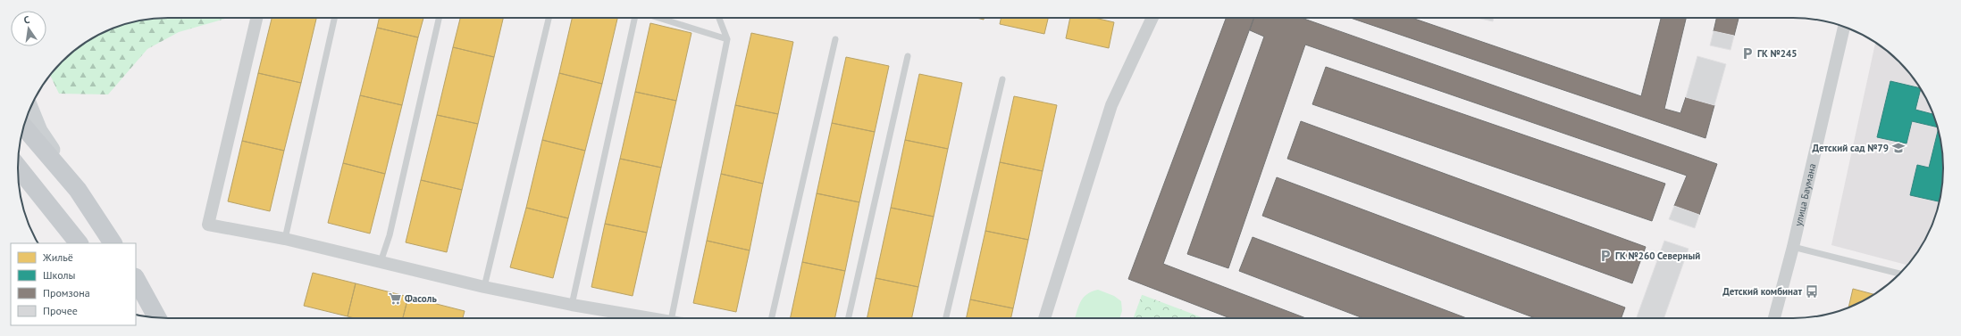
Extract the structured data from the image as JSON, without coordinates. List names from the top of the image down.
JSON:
{
  "streets": {
    "street": ["улица Баумана"]
  },
  "places": {
    "parking": ["ГК №245", "ГК №260 Северный"],
    "school or university": ["Детский сад №79"],
    "bus stop": ["Детский комбинат"],
    "supermarket": ["Фасоль"]
  },
  "legend": [
    "Жильё",
    "Школы",
    "Промзона",
    "Прочее"
  ],
  "north": "top"
}
